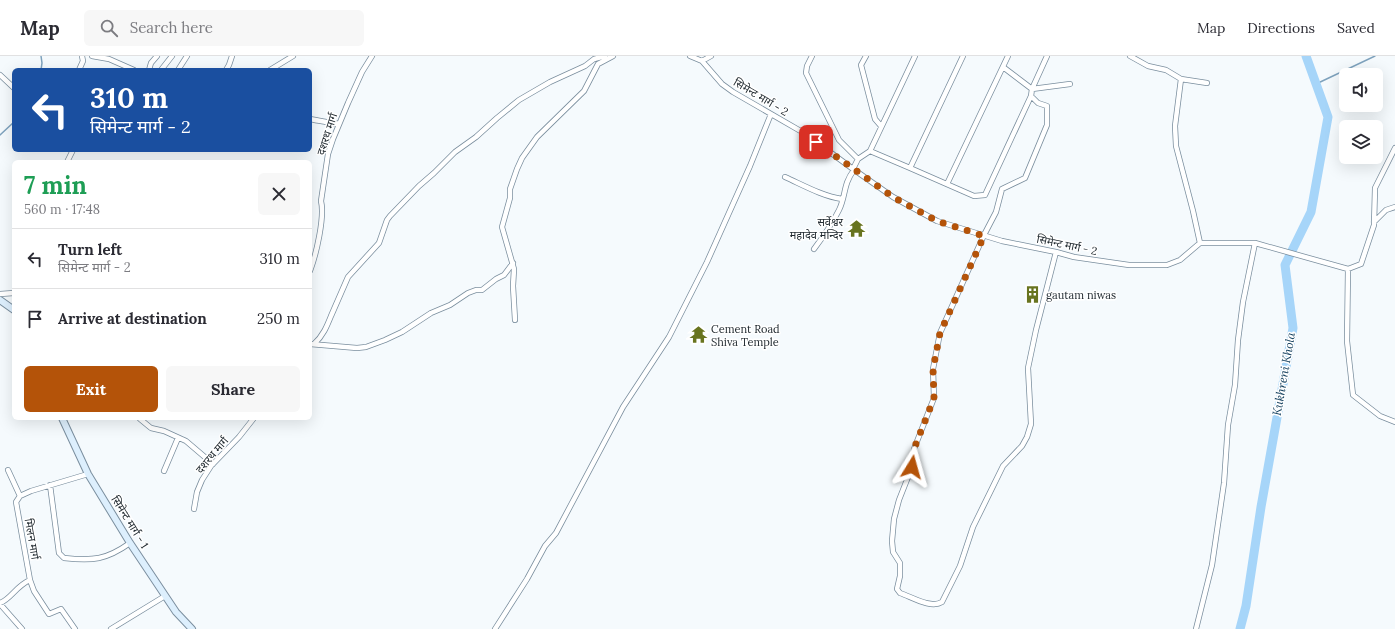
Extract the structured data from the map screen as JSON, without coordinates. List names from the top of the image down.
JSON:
{
  "streets": {
    "street": [
      "सिमेन्ट मार्ग - 2",
      "दशरथ मार्ग",
      "सिमेन्ट मार्ग - 1",
      "मिलन मार्ग"
    ]
  },
  "water": ["Kukhreni Khola"],
  "places": {
    "temple": ["सर्वेश्वर महादेव मन्दिर", "Cement Road Shiva Temple"],
    "building": ["gautam niwas"]
  },
  "page": {
    "header": "Map",
    "search": "Search here",
    "nav": ["Map", "Directions", "Saved"],
    "turn": ["310 m", "सिमेन्ट मार्ग - 2"],
    "heading": ["7 min", "560 m · 17:48"],
    "list": [
      {
        "name": "Turn left",
        "note": "सिमेन्ट मार्ग - 2",
        "value": "310 m"
      },
      {
        "name": "Arrive at destination",
        "value": "250 m"
      }
    ],
    "buttons": ["Exit", "Share"]
  }
}
